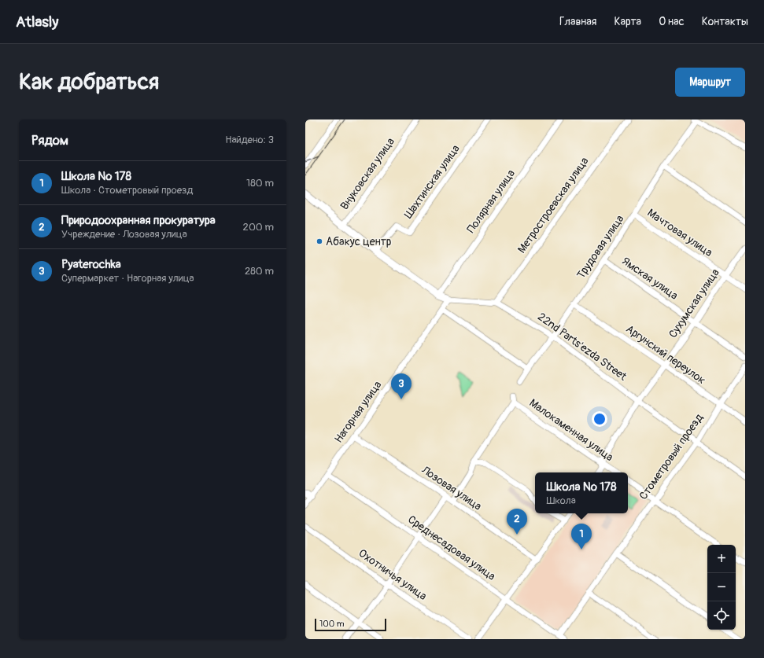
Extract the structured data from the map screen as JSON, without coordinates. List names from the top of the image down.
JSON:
{
  "streets": {
    "street": [
      "Внуковская улица",
      "Шахтинская улица",
      "Полярная улица",
      "Метростроевская улица",
      "Мачтовая улица",
      "Трудовая улица",
      "Ямская улица",
      "Сухумская улица",
      "22nd Parts'ezda Street",
      "Аргунский переулок",
      "Нагорная улица",
      "Малокаменная улица",
      "Стометровый проезд",
      "Лозовая улица",
      "Среднесадовая улица",
      "Охотничья улица"
    ]
  },
  "crossings": [
    ["Внуковская улица", "22nd Parts'ezda Street"],
    ["Шахтинская улица", "22nd Parts'ezda Street"],
    ["Полярная улица", "22nd Parts'ezda Street"],
    ["Метростроевская улица", "22nd Parts'ezda Street"],
    ["Мачтовая улица", "Трудовая улица"],
    ["Мачтовая улица", "Сухумская улица"],
    ["Трудовая улица", "Ямская улица"],
    ["Трудовая улица", "22nd Parts'ezda Street"],
    ["Трудовая улица", "Аргунский переулок"],
    ["Ямская улица", "Сухумская улица"],
    ["Сухумская улица", "22nd Parts'ezda Street"],
    ["Сухумская улица", "Аргунский переулок"],
    ["Сухумская улица", "Малокаменная улица"],
    ["22nd Parts'ezda Street", "Нагорная улица"],
    ["22nd Parts'ezda Street", "Стометровый проезд"],
    ["Аргунский переулок", "Стометровый проезд"],
    ["Нагорная улица", "Лозовая улица"],
    ["Нагорная улица", "Среднесадовая улица"],
    ["Стометровый проезд", "Среднесадовая улица"]
  ],
  "places": ["Абакус центр"],
  "scale_bar": "100 m",
  "page": {
    "header": "Atlasly",
    "nav": [
      "Главная",
      "Карта",
      "О нас",
      "Контакты"
    ],
    "buttons": "Маршрут",
    "title": "Как добраться",
    "heading": ["Рядом", "Найдено: 3"],
    "list": [
      {
        "mark": "1",
        "name": "Школа № 178",
        "note": "Школа · Стометровый проезд",
        "value": "180 m"
      },
      {
        "mark": "2",
        "name": "Природоохранная прокуратура",
        "note": "Учреждение · Лозовая улица",
        "value": "200 m"
      },
      {
        "mark": "3",
        "name": "Pyaterochka",
        "note": "Супермаркет · Нагорная улица",
        "value": "280 m"
      }
    ],
    "pins": ["3", "2", "1"],
    "popup": ["Школа № 178", "Школа"],
    "map_buttons": ["+", "−"],
    "scale": "100 m"
  }
}
